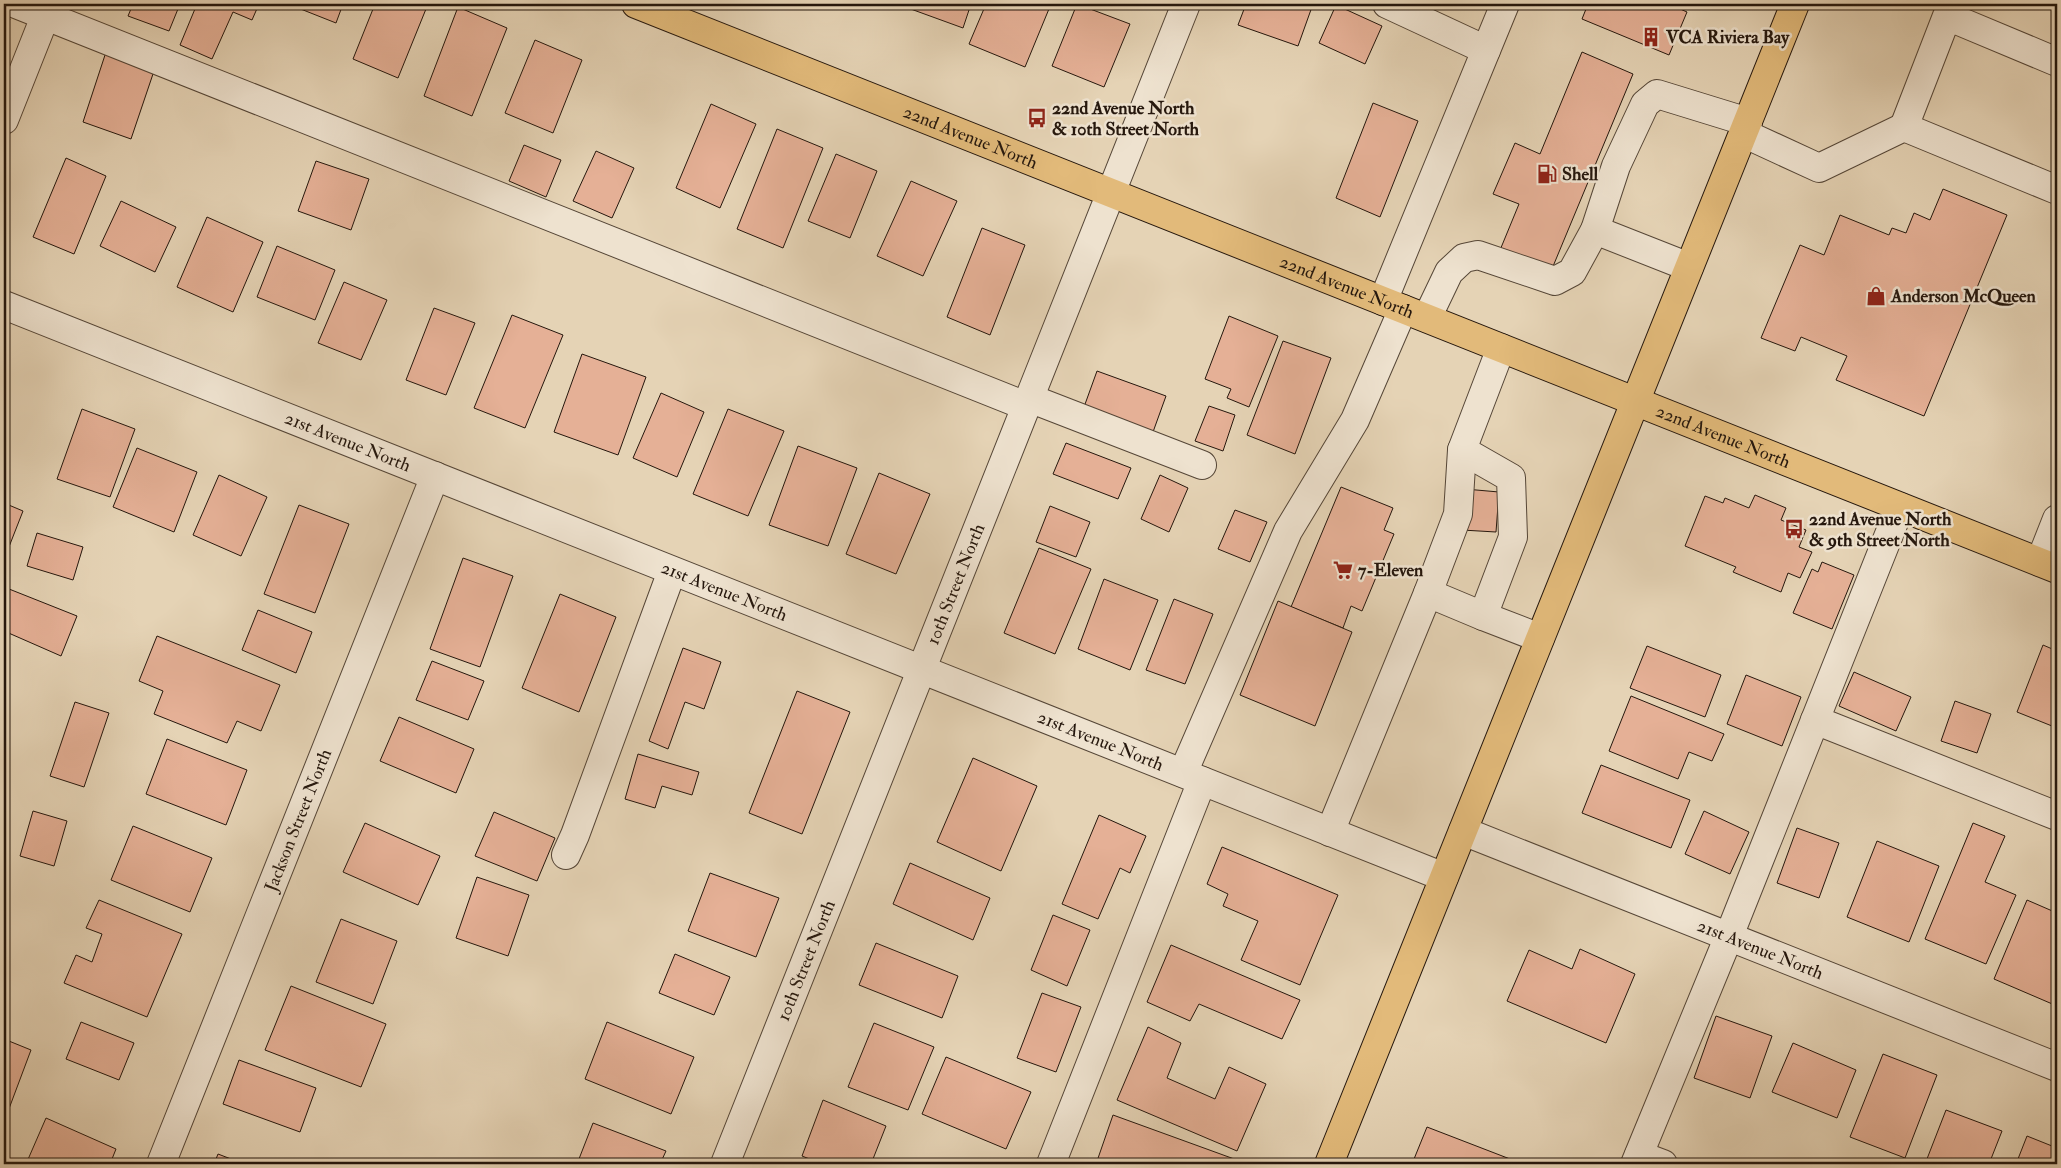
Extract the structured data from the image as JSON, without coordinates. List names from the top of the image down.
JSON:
{
  "streets": {
    "main road": ["22nd Avenue North"],
    "street": ["21st Avenue North", "10th Street North", "Jackson Street North"]
  },
  "crossings": [
    ["22nd Avenue North", "10th Street North"],
    ["21st Avenue North", "10th Street North"],
    ["21st Avenue North", "Jackson Street North"]
  ],
  "places": {
    "building": ["VCA Riviera Bay"],
    "bus stop": ["22nd Avenue North & 10th Street North", "22nd Avenue North & 9th Street North"],
    "fuel station": ["Shell"],
    "shop": ["Anderson McQueen"],
    "supermarket": ["7-Eleven"]
  }
}
